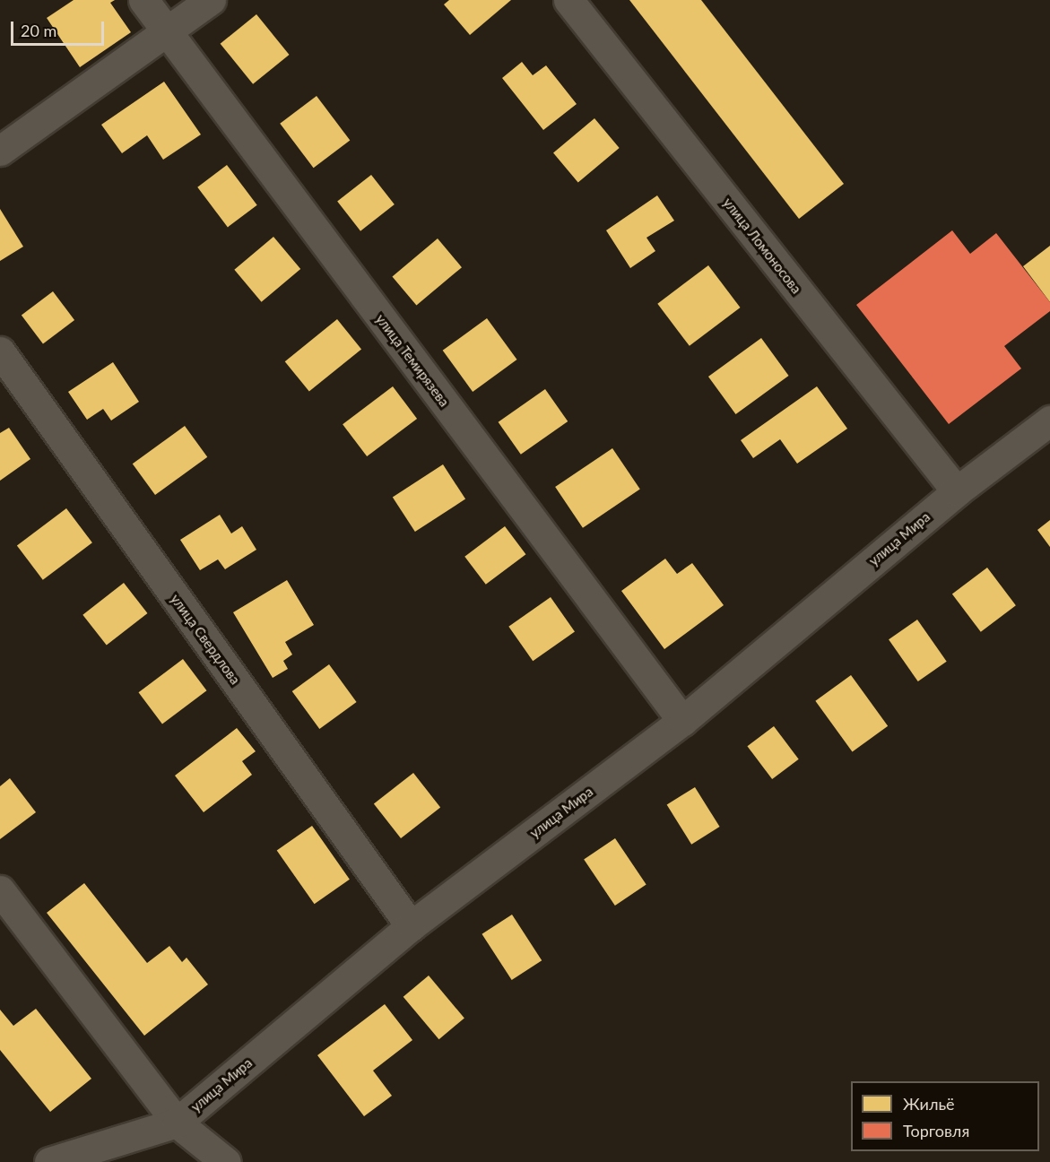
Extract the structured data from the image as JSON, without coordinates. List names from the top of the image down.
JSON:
{
  "streets": {
    "street": [
      "улица Ломоносова",
      "улица Темирязева",
      "улица Мира",
      "улица Свердлова"
    ]
  },
  "crossings": [
    ["улица Ломоносова", "улица Мира"],
    ["улица Темирязева", "улица Мира"],
    ["улица Мира", "улица Свердлова"]
  ],
  "legend": ["Жильё", "Торговля"],
  "scale_bar": "20 m"
}
